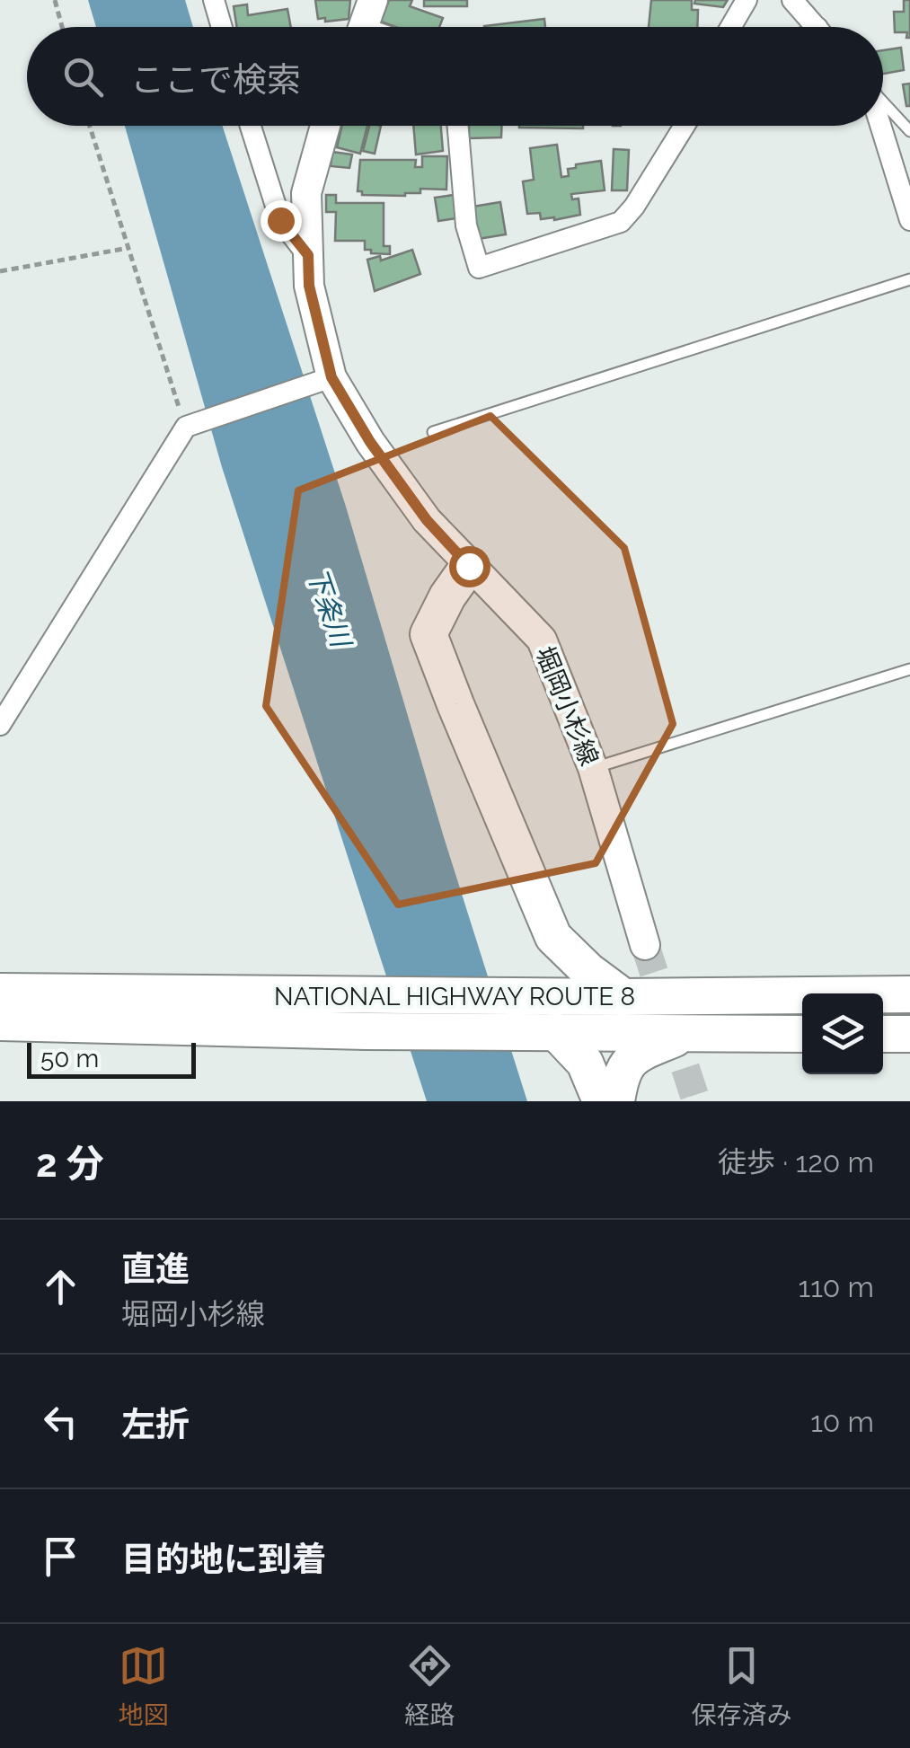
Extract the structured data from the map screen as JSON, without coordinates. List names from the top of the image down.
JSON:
{
  "streets": {
    "highway": ["NATIONAL HIGHWAY ROUTE 8"],
    "main road": ["堀岡小杉線"]
  },
  "water": ["下条川"],
  "scale_bar": "50 m",
  "page": {
    "search": "ここで検索",
    "scale": "50 m",
    "heading": ["2 分", "徒歩 · 120 m"],
    "list": [
      ["直進", "堀岡小杉線", "110 m"],
      ["左折", "10 m"],
      "目的地に到着"
    ],
    "nav": ["地図", "経路", "保存済み"]
  }
}
